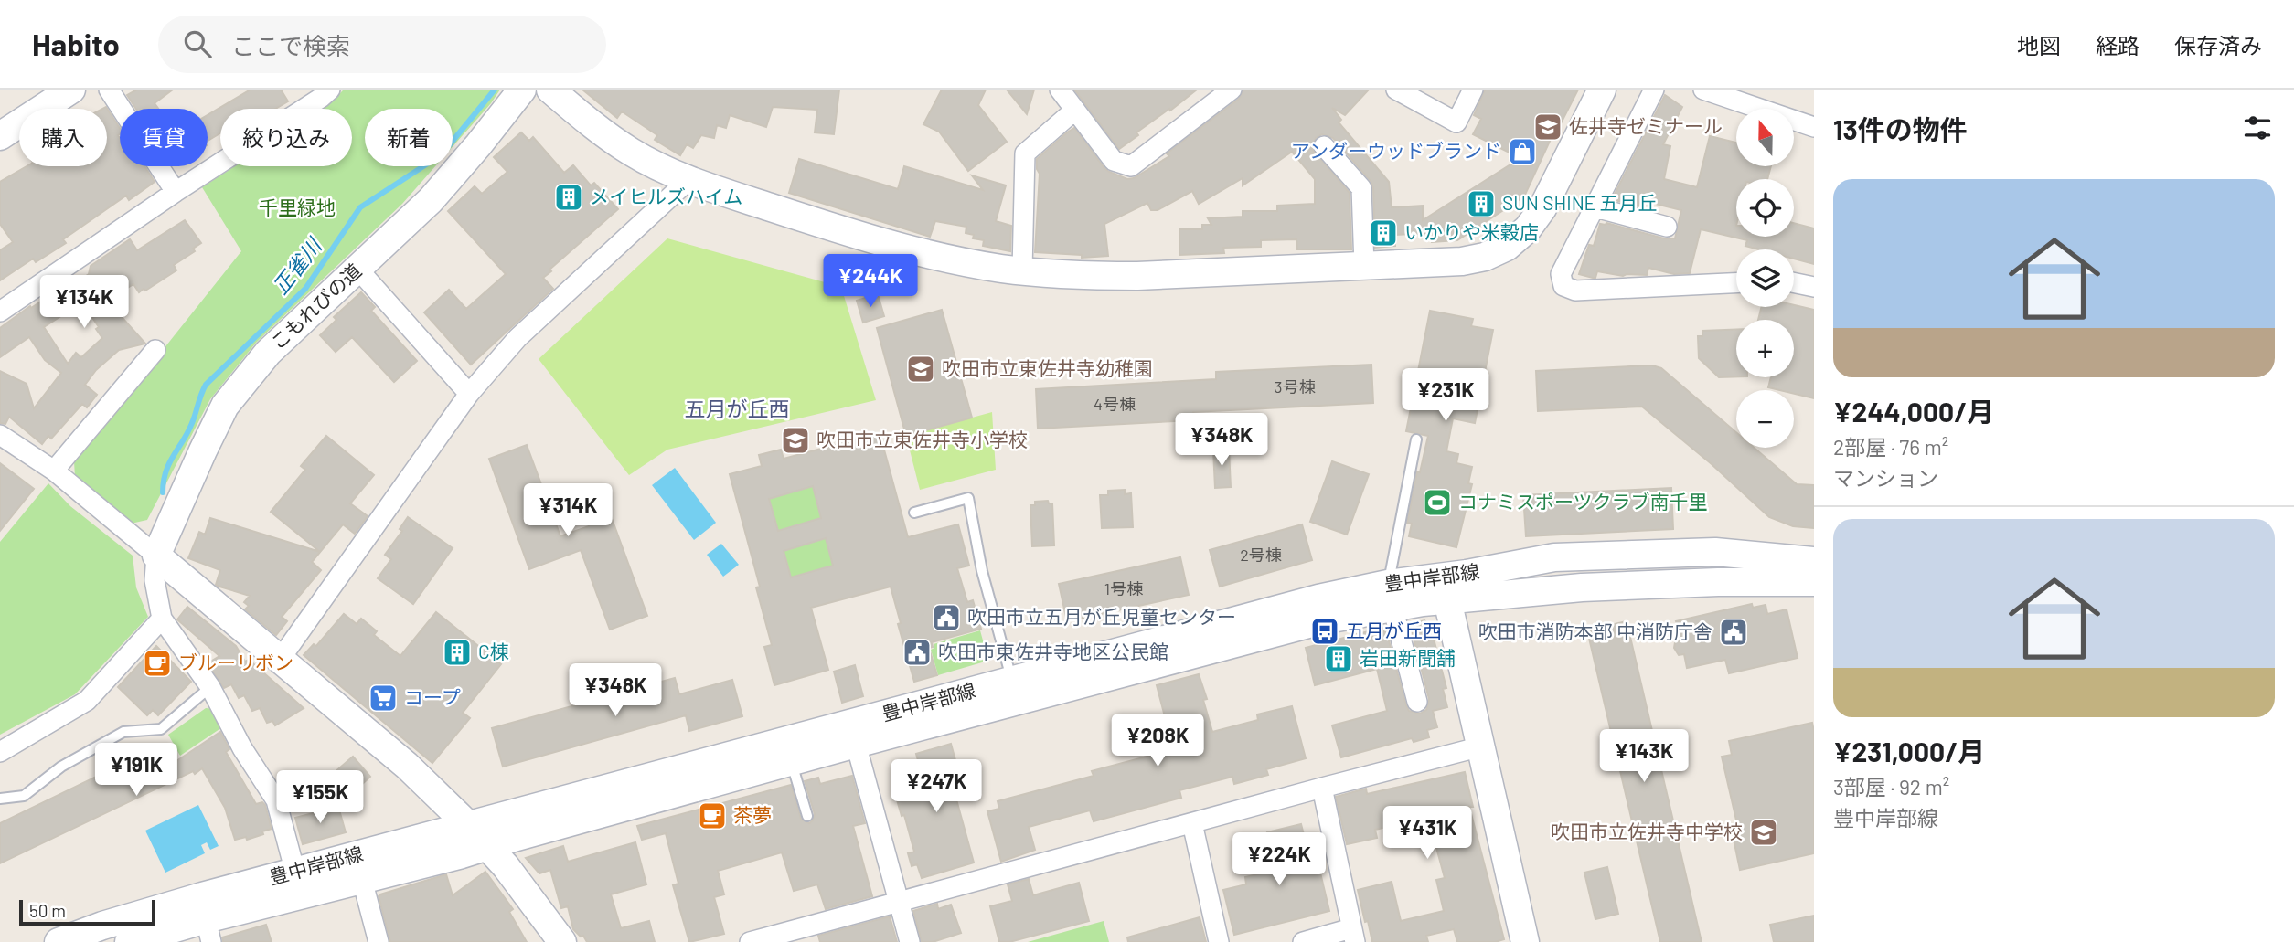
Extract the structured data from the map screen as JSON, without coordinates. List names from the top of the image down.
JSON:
{
  "streets": {
    "street": ["こもれびの道", "豊中岸部線"]
  },
  "districts": ["五月が丘西"],
  "water": ["正雀川"],
  "parks": ["千里緑地"],
  "places": {
    "school or university": [
      "佐井寺ゼミナール",
      "吹田市立東佐井寺幼稚園",
      "吹田市立東佐井寺小学校",
      "吹田市立佐井寺中学校"
    ],
    "shop": ["アンダーウッドブランド"],
    "building": [
      "メイヒルズハイム",
      "SUN SHINE 五月丘",
      "いかりや米穀店",
      "C棟",
      "岩田新聞舗"
    ],
    "sports": ["コナミスポーツクラブ南千里"],
    "public building": ["吹田市立五月が丘児童センター", "吹田市消防本部 中消防庁舎", "吹田市東佐井寺地区公民館"],
    "bus stop": ["五月が丘西"],
    "cafe": ["ブルーリボン", "茶夢"],
    "supermarket": ["コープ"]
  },
  "house_numbers": [
    "3号棟",
    "4号棟",
    "2号棟",
    "1号棟"
  ],
  "scale_bar": "50 m",
  "north": "top",
  "page": {
    "header": "Habito",
    "search": "ここで検索",
    "nav": ["地図", "経路", "保存済み"],
    "heading": "13件の物件",
    "map_buttons": ["+", "−"],
    "chip": [
      "購入",
      "賃貸",
      "絞り込み",
      "新着"
    ],
    "list": [
      {
        "name": "¥244,000/月",
        "note": "2部屋 · 76 m² · マンション"
      },
      {
        "name": "¥231,000/月",
        "note": "3部屋 · 92 m² · 豊中岸部線"
      }
    ],
    "price": [
      "¥244K",
      "¥134K",
      "¥231K",
      "¥348K",
      "¥314K",
      "¥348K",
      "¥208K",
      "¥143K",
      "¥191K",
      "¥247K",
      "¥155K",
      "¥431K",
      "¥224K"
    ],
    "scale": "50 m"
  }
}
